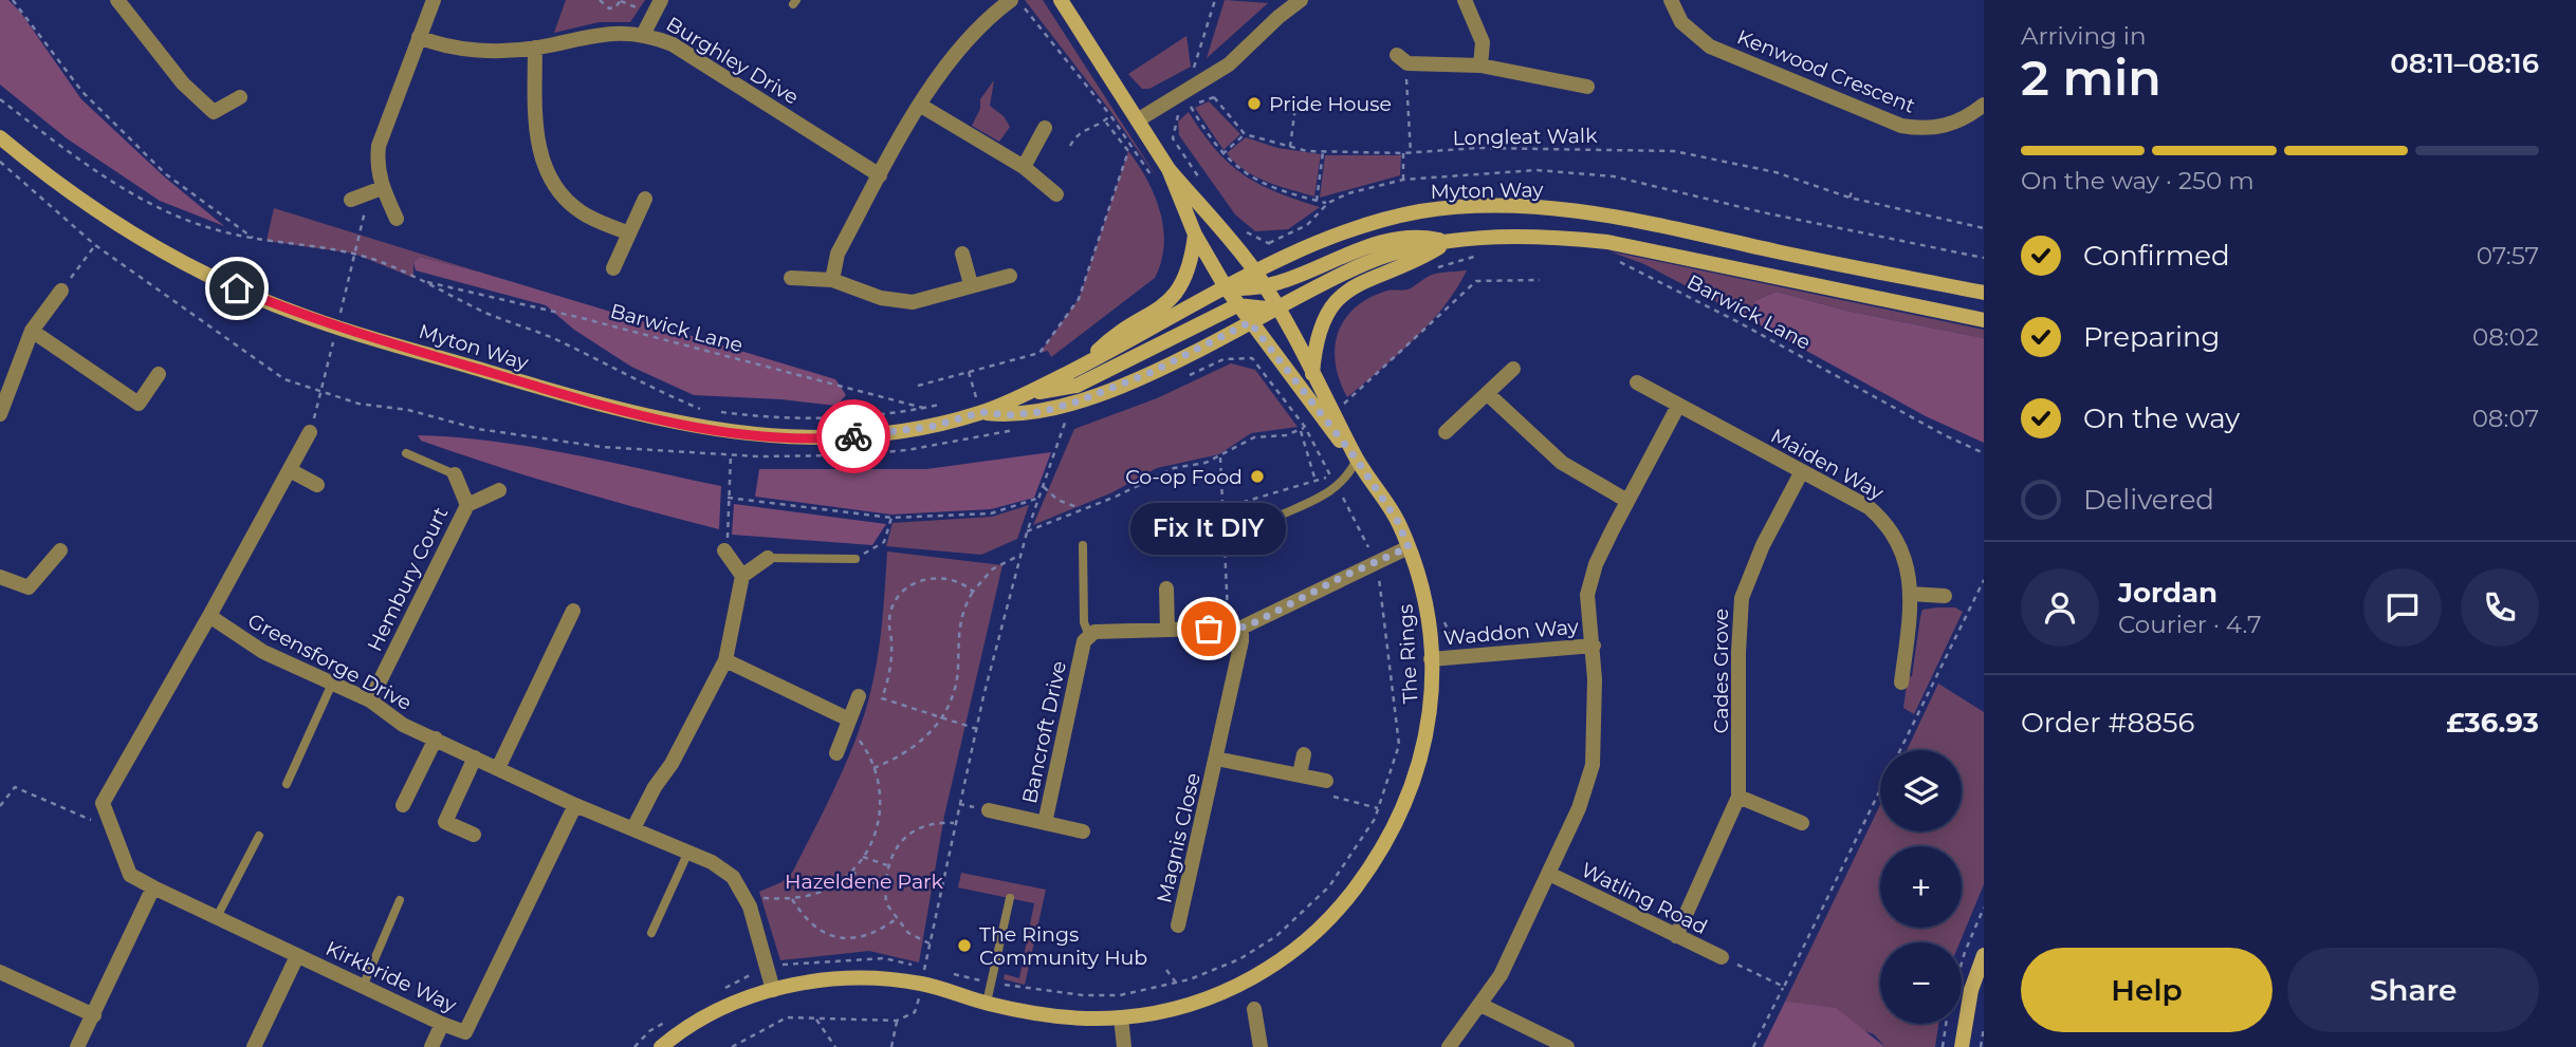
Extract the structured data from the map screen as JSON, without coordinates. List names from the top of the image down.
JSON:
{
  "streets": {
    "street": [
      "Burghley Drive",
      "Kenwood Crescent",
      "Myton Way",
      "Maiden Way",
      "Hembury Court",
      "Waddon Way",
      "The Rings",
      "Greensforge Drive",
      "Cades Grove",
      "Bancroft Drive",
      "Magnis Close",
      "Watling Road",
      "Kirkbride Way"
    ],
    "path": ["Longleat Walk", "Barwick Lane"]
  },
  "crossings": [
    ["Myton Way", "The Rings"],
    ["Maiden Way", "Cades Grove"],
    ["Hembury Court", "Greensforge Drive"],
    ["Waddon Way", "The Rings"],
    ["The Rings", "Greensforge Drive"],
    ["Greensforge Drive", "Kirkbride Way"],
    ["Cades Grove", "Watling Road"]
  ],
  "parks": ["Hazeldene Park"],
  "places": [
    "Pride House",
    "Co-op Food",
    "Fix It DIY",
    "The Rings Community Hub"
  ],
  "page": {
    "heading": ["2 min", "Arriving in", "08:11–08:16"],
    "panel": [
      "Jordan",
      "Courier · 4.7",
      "Order #8856",
      "£36.93"
    ],
    "bar": "On the way · 250 m",
    "list": [
      ["Confirmed", "07:57"],
      ["Preparing", "08:02"],
      ["On the way", "08:07"],
      "Delivered"
    ],
    "bubble": "Fix It DIY",
    "map_buttons": ["+", "−"],
    "buttons": ["Help", "Share"]
  }
}
